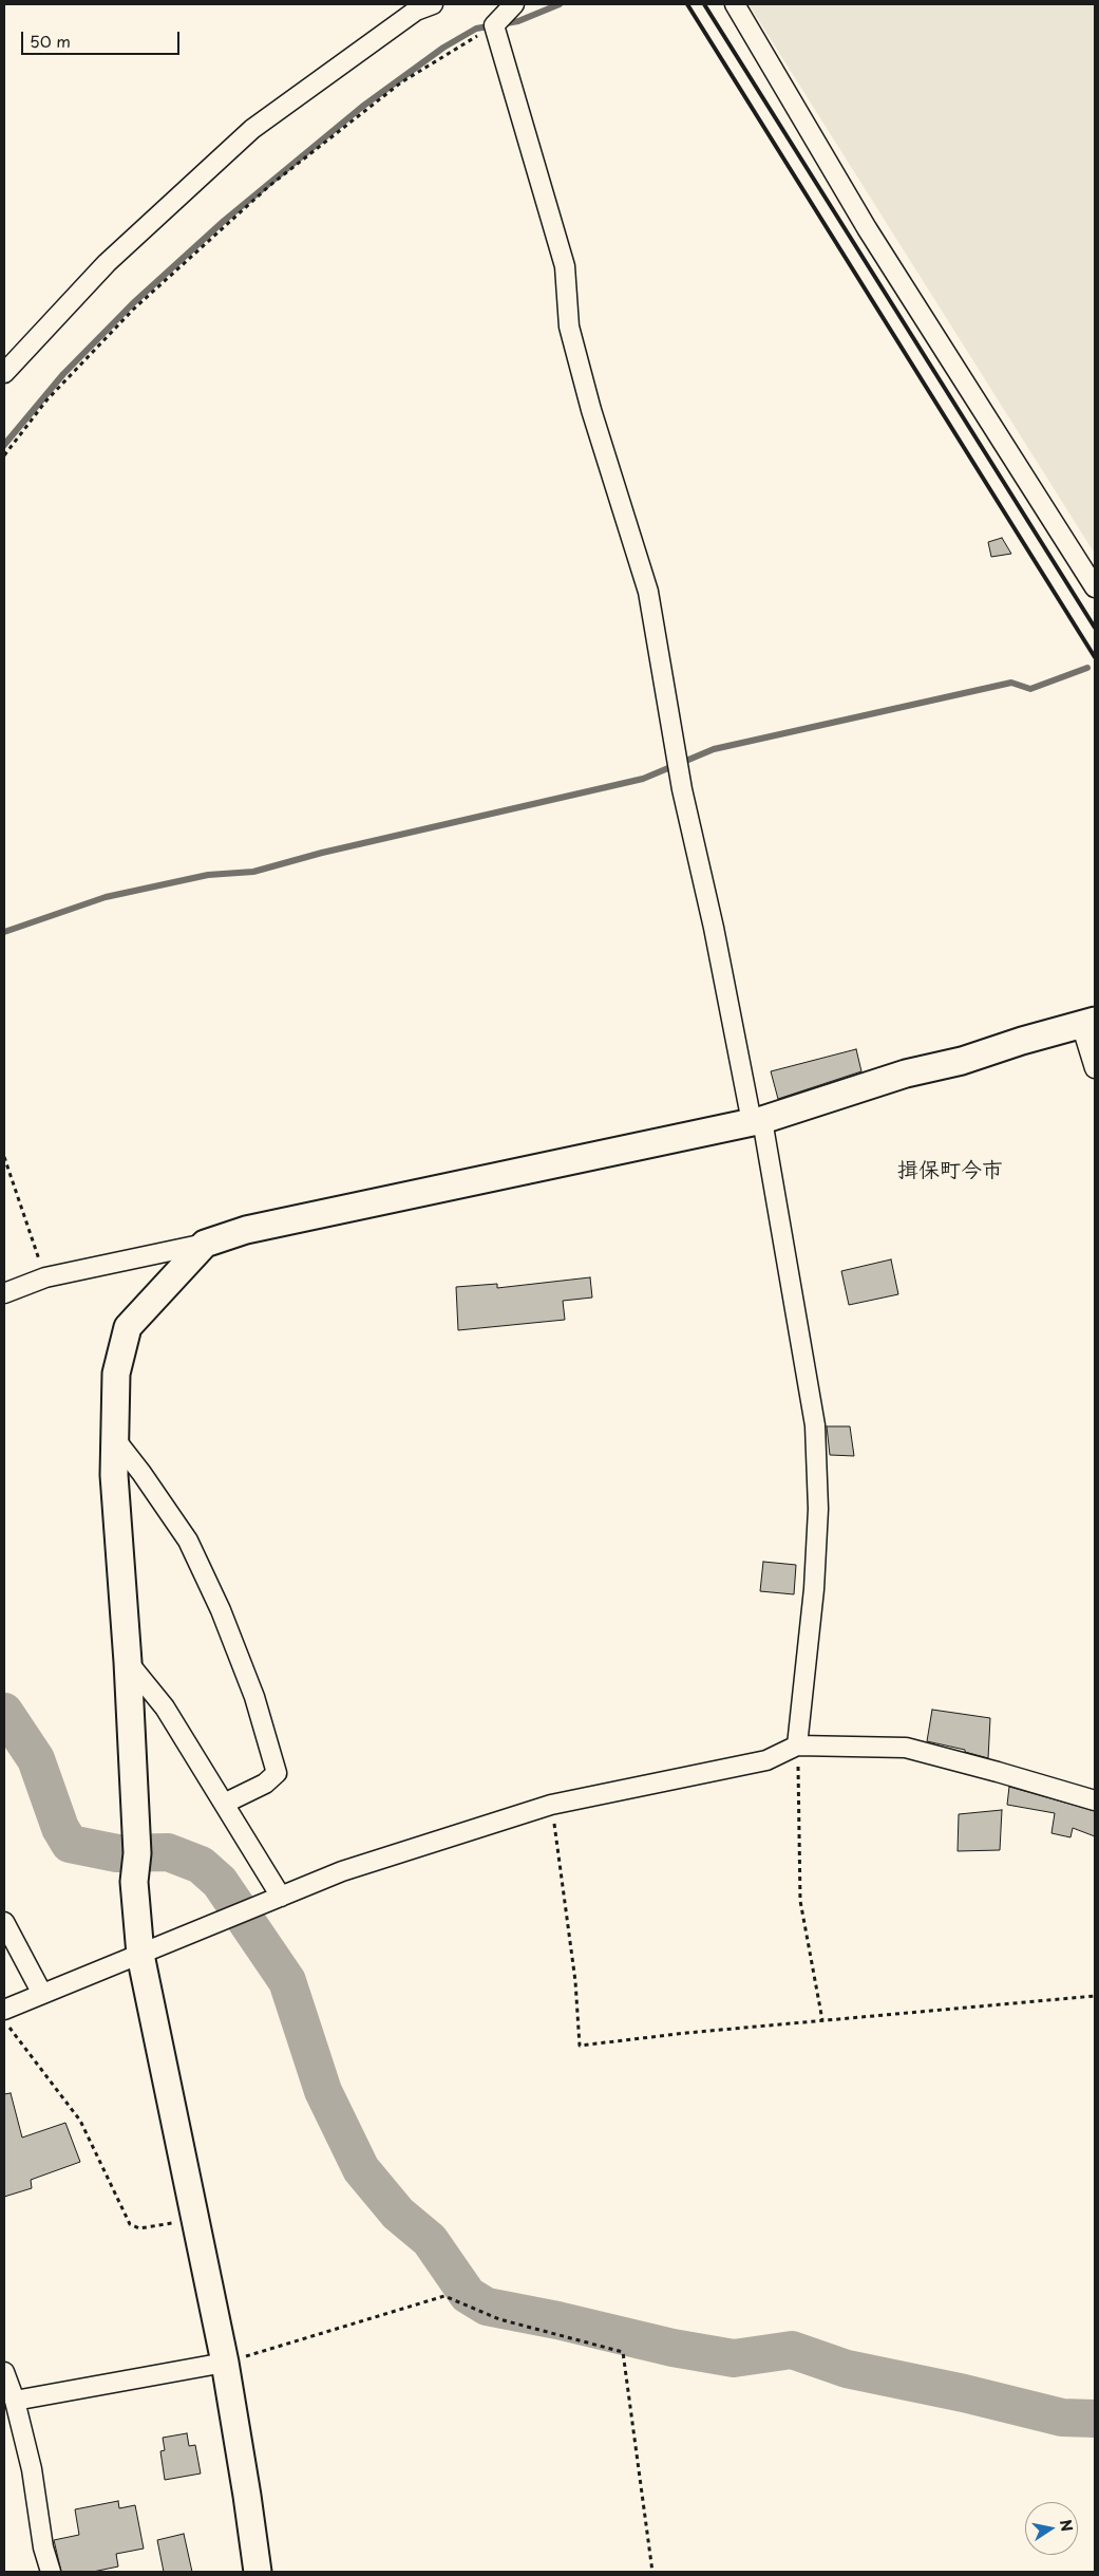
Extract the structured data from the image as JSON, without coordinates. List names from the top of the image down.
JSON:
{
  "districts": ["揖保町今市"],
  "scale_bar": "50 m",
  "north": "right"
}
